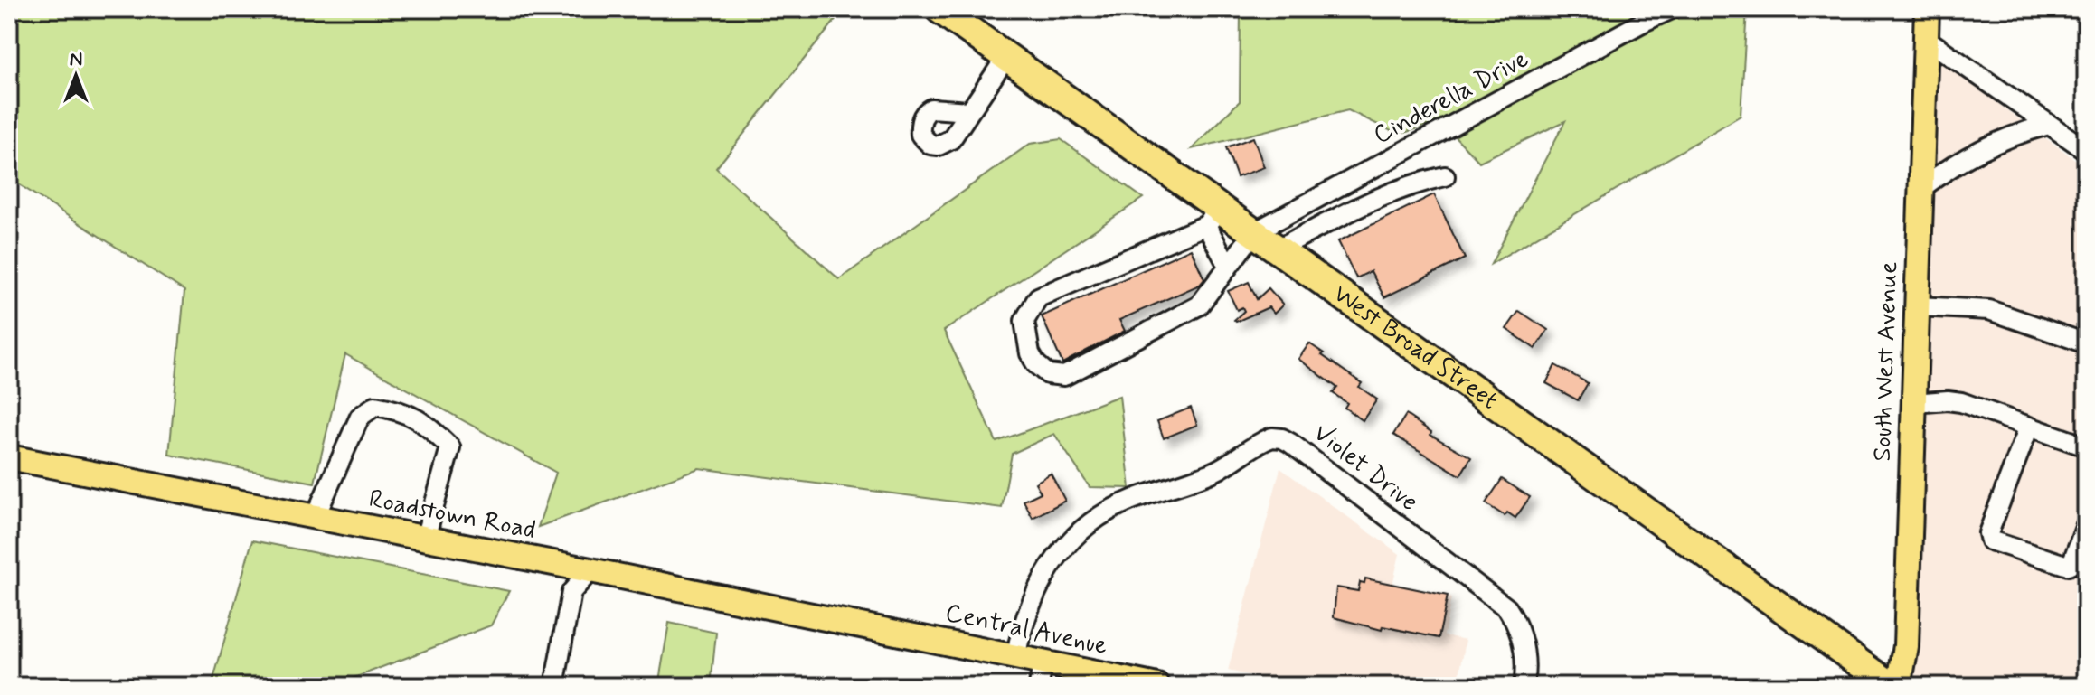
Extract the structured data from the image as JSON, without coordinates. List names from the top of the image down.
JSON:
{
  "streets": {
    "highway": ["West Broad Street"],
    "main road": ["South West Avenue", "Roadstown Road", "Central Avenue"],
    "street": ["Cinderella Drive", "Violet Drive"]
  },
  "crossings": [
    ["Cinderella Drive", "West Broad Street"],
    ["Violet Drive", "Central Avenue"],
    ["Roadstown Road", "Central Avenue"]
  ],
  "north": "top"
}
